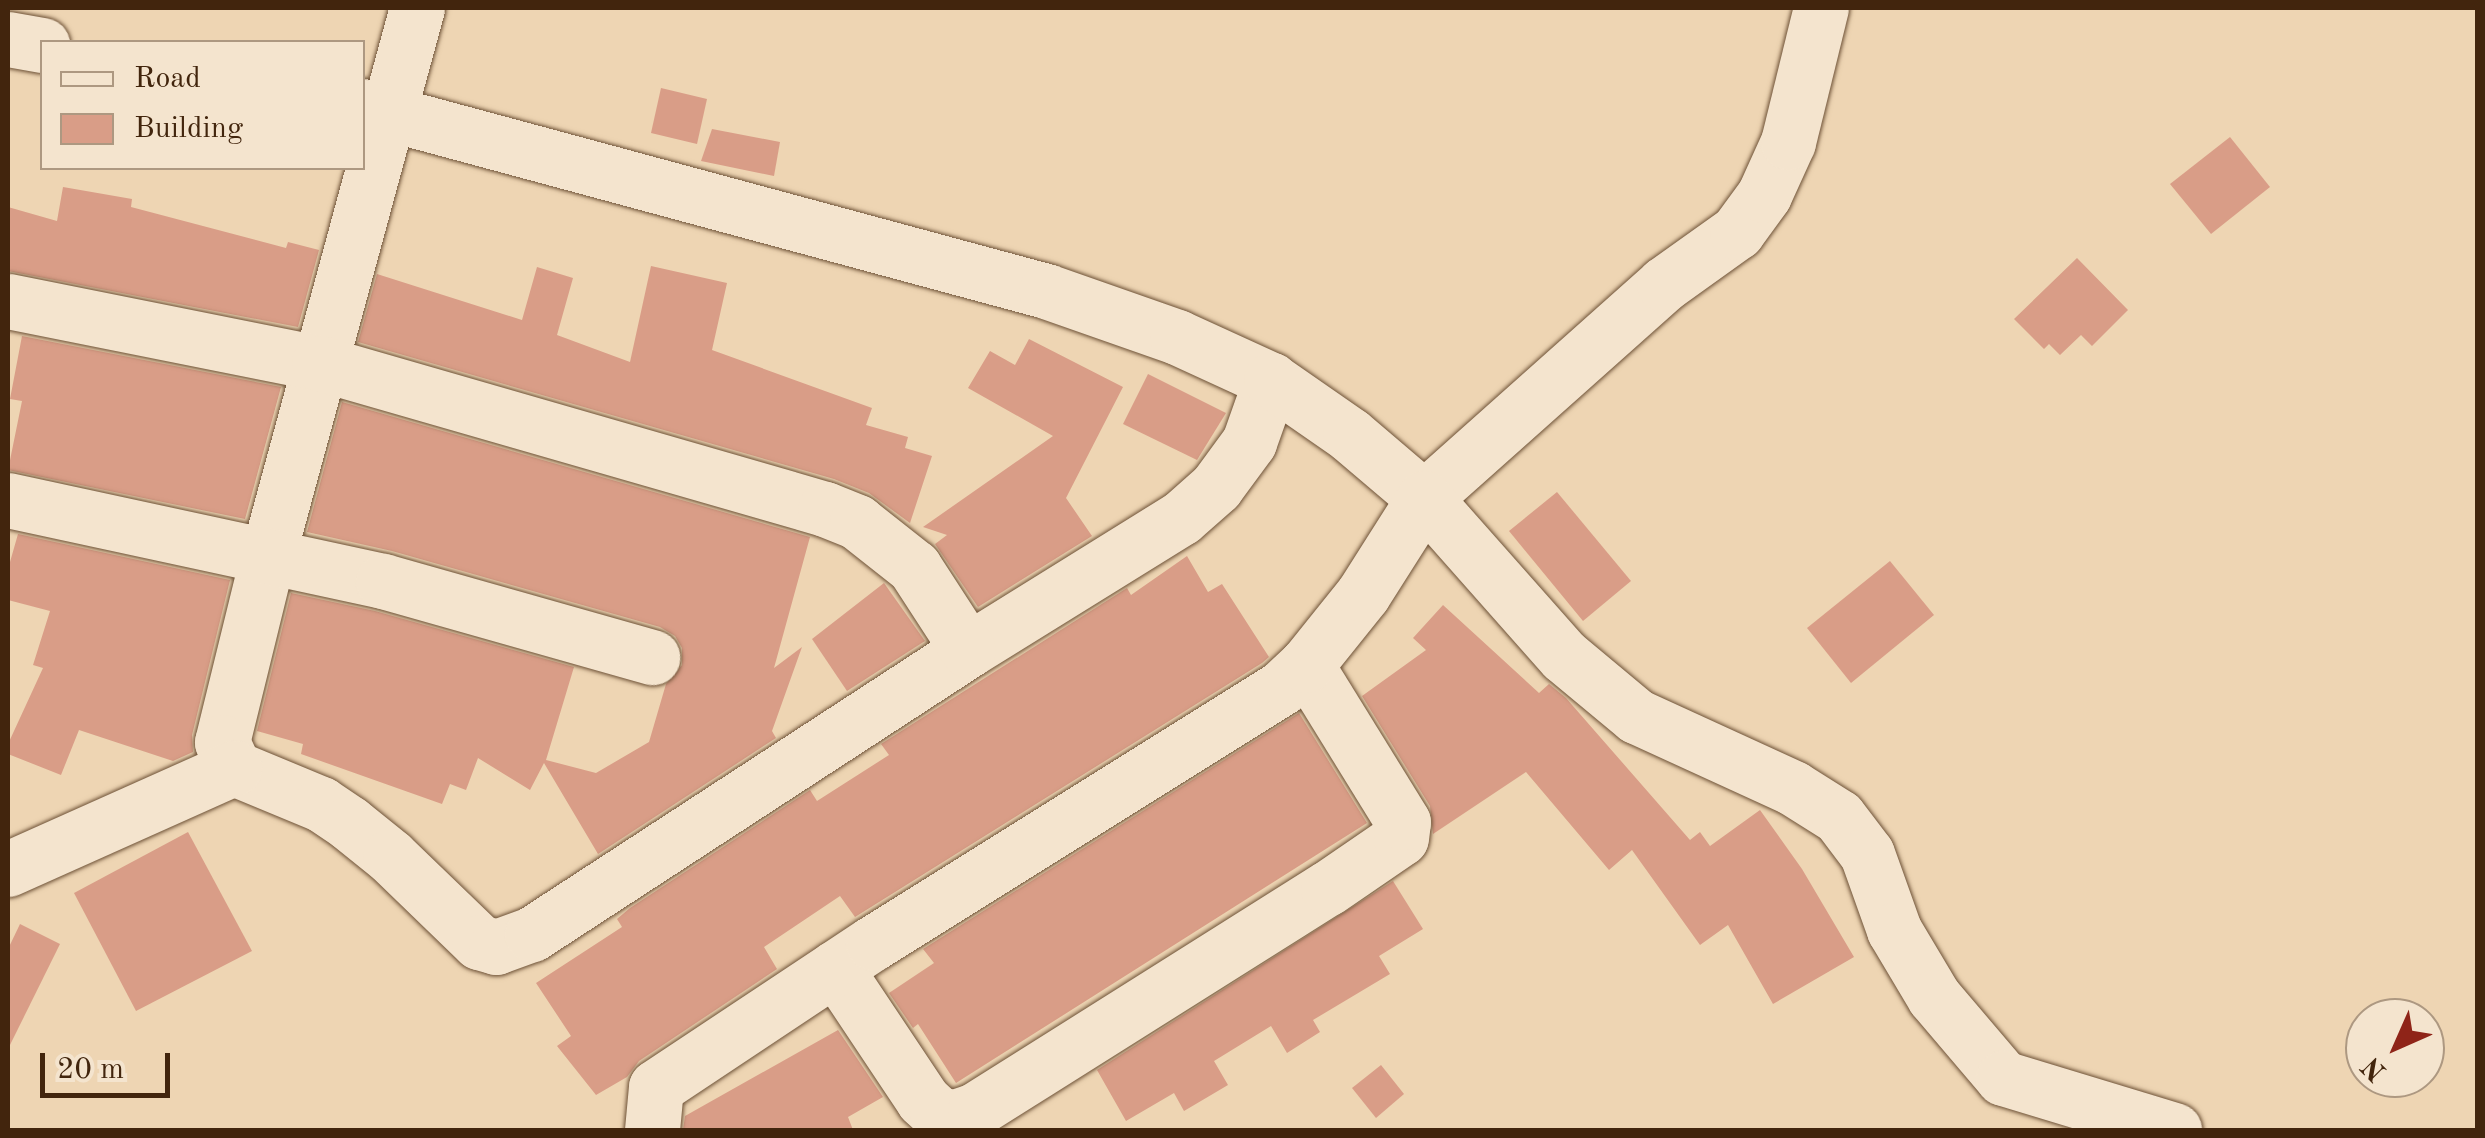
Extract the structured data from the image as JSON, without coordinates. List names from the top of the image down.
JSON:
{
  "legend": ["Road", "Building"],
  "scale_bar": "20 m",
  "north": "bottom left"
}
